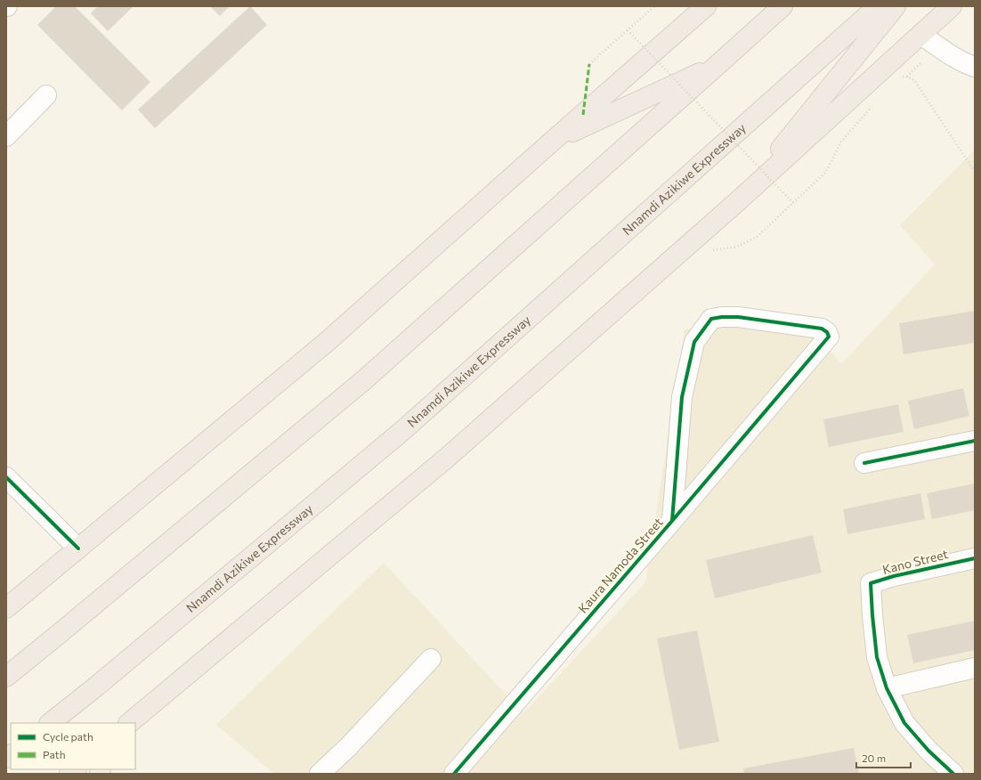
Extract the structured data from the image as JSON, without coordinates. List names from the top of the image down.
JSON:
{
  "streets": {
    "highway": ["Nnamdi Azikiwe Expressway"],
    "street": ["Kano Street", "Kaura Namoda Street"]
  },
  "legend": ["Cycle path", "Path"],
  "scale_bar": "20 m"
}
